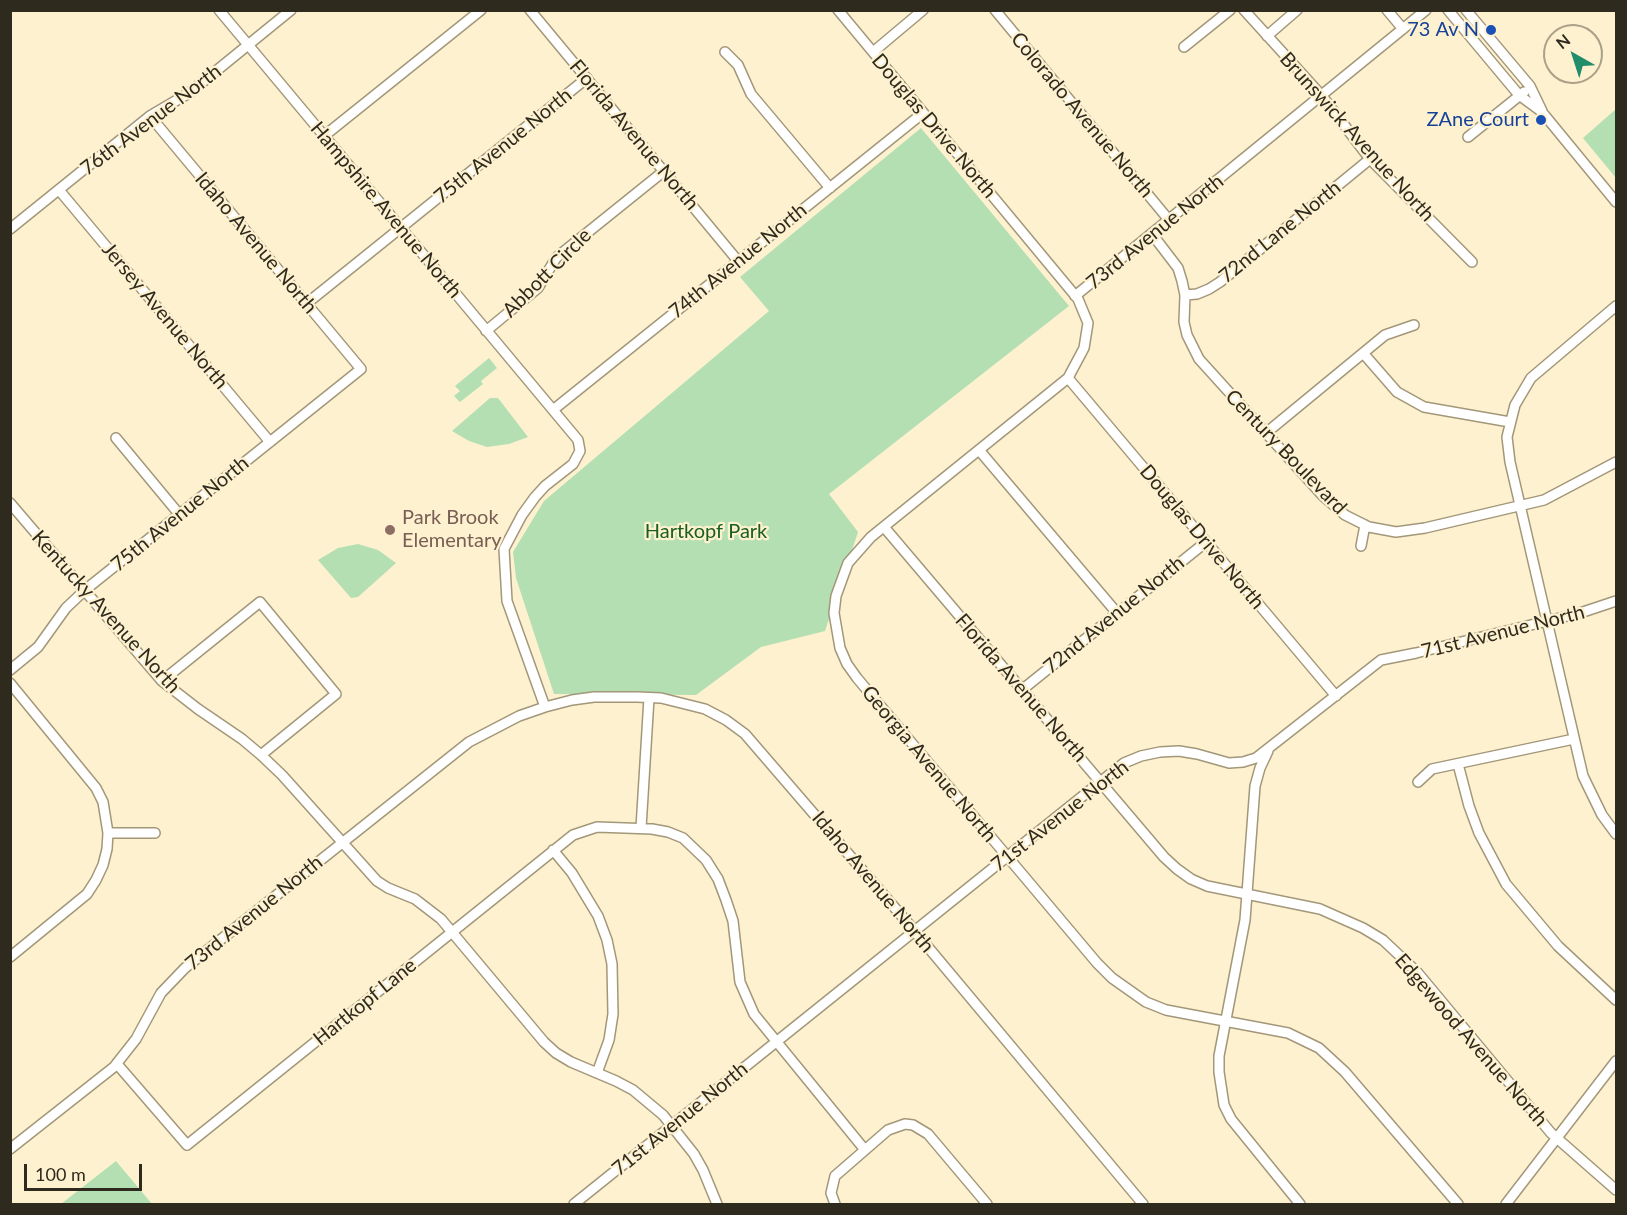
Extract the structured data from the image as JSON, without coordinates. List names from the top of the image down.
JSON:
{
  "streets": {
    "street": [
      "Colorado Avenue North",
      "76th Avenue North",
      "Douglas Drive North",
      "Florida Avenue North",
      "Brunswick Avenue North",
      "75th Avenue North",
      "Hampshire Avenue North",
      "73rd Avenue North",
      "72nd Lane North",
      "Idaho Avenue North",
      "74th Avenue North",
      "Abbott Circle",
      "Jersey Avenue North",
      "Century Boulevard",
      "Kentucky Avenue North",
      "72nd Avenue North",
      "71st Avenue North",
      "Georgia Avenue North",
      "Hartkopf Lane",
      "Edgewood Avenue North"
    ]
  },
  "crossings": [
    ["Colorado Avenue North", "73rd Avenue North"],
    ["76th Avenue North", "Hampshire Avenue North"],
    ["76th Avenue North", "Idaho Avenue North"],
    ["76th Avenue North", "Jersey Avenue North"],
    ["Douglas Drive North", "73rd Avenue North"],
    ["Douglas Drive North", "74th Avenue North"],
    ["Douglas Drive North", "72nd Avenue North"],
    ["Douglas Drive North", "71st Avenue North"],
    ["Florida Avenue North", "75th Avenue North"],
    ["Florida Avenue North", "73rd Avenue North"],
    ["Florida Avenue North", "74th Avenue North"],
    ["Florida Avenue North", "Abbott Circle"],
    ["Florida Avenue North", "72nd Avenue North"],
    ["Florida Avenue North", "71st Avenue North"],
    ["Florida Avenue North", "Edgewood Avenue North"],
    ["Brunswick Avenue North", "73rd Avenue North"],
    ["Brunswick Avenue North", "72nd Lane North"],
    ["75th Avenue North", "Hampshire Avenue North"],
    ["75th Avenue North", "Idaho Avenue North"],
    ["75th Avenue North", "Jersey Avenue North"],
    ["75th Avenue North", "Kentucky Avenue North"],
    ["Hampshire Avenue North", "74th Avenue North"],
    ["Hampshire Avenue North", "Abbott Circle"],
    ["73rd Avenue North", "Idaho Avenue North"],
    ["73rd Avenue North", "Century Boulevard"],
    ["73rd Avenue North", "Kentucky Avenue North"],
    ["73rd Avenue North", "Georgia Avenue North"],
    ["73rd Avenue North", "Hartkopf Lane"],
    ["72nd Lane North", "Century Boulevard"],
    ["Idaho Avenue North", "71st Avenue North"],
    ["Kentucky Avenue North", "71st Avenue North"],
    ["Kentucky Avenue North", "Hartkopf Lane"],
    ["71st Avenue North", "Georgia Avenue North"]
  ],
  "parks": ["Hartkopf Park"],
  "places": ["73 Av N", "ZAne Court", "Park Brook Elementary"],
  "scale_bar": "100 m",
  "north": "top left"
}
